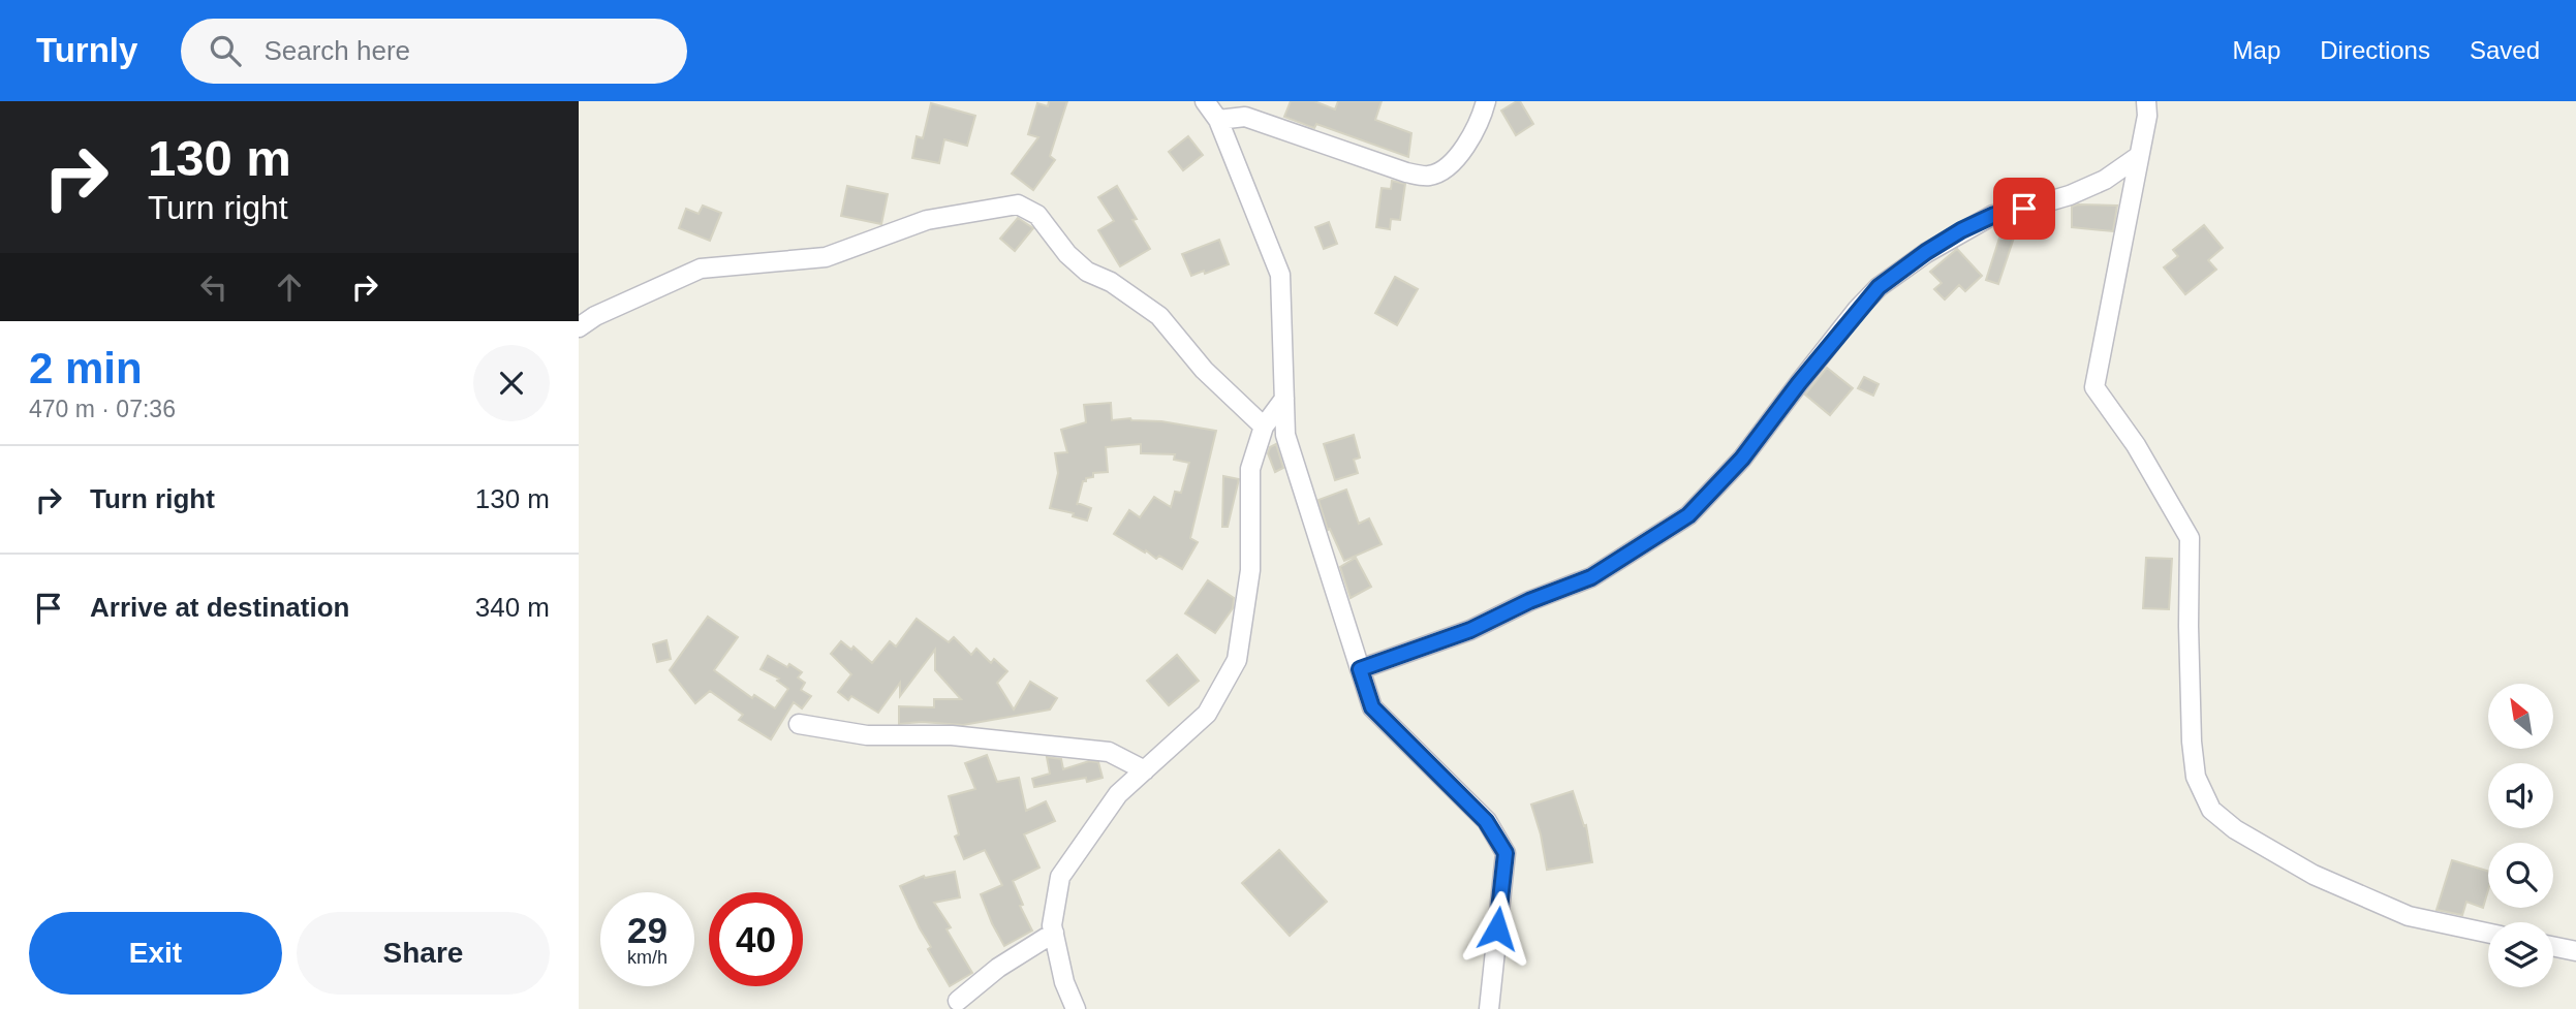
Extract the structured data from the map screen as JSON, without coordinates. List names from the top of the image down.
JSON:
{
  "north": "top left",
  "page": {
    "header": "Turnly",
    "search": "Search here",
    "nav": ["Map", "Directions", "Saved"],
    "turn": ["130 m", "Turn right"],
    "heading": ["2 min", "470 m · 07:36"],
    "list": [
      {
        "name": "Turn right",
        "value": "130 m"
      },
      {
        "name": "Arrive at destination",
        "value": "340 m"
      }
    ],
    "speed": "29 km/h",
    "limit": "40",
    "buttons": ["Exit", "Share"]
  }
}
